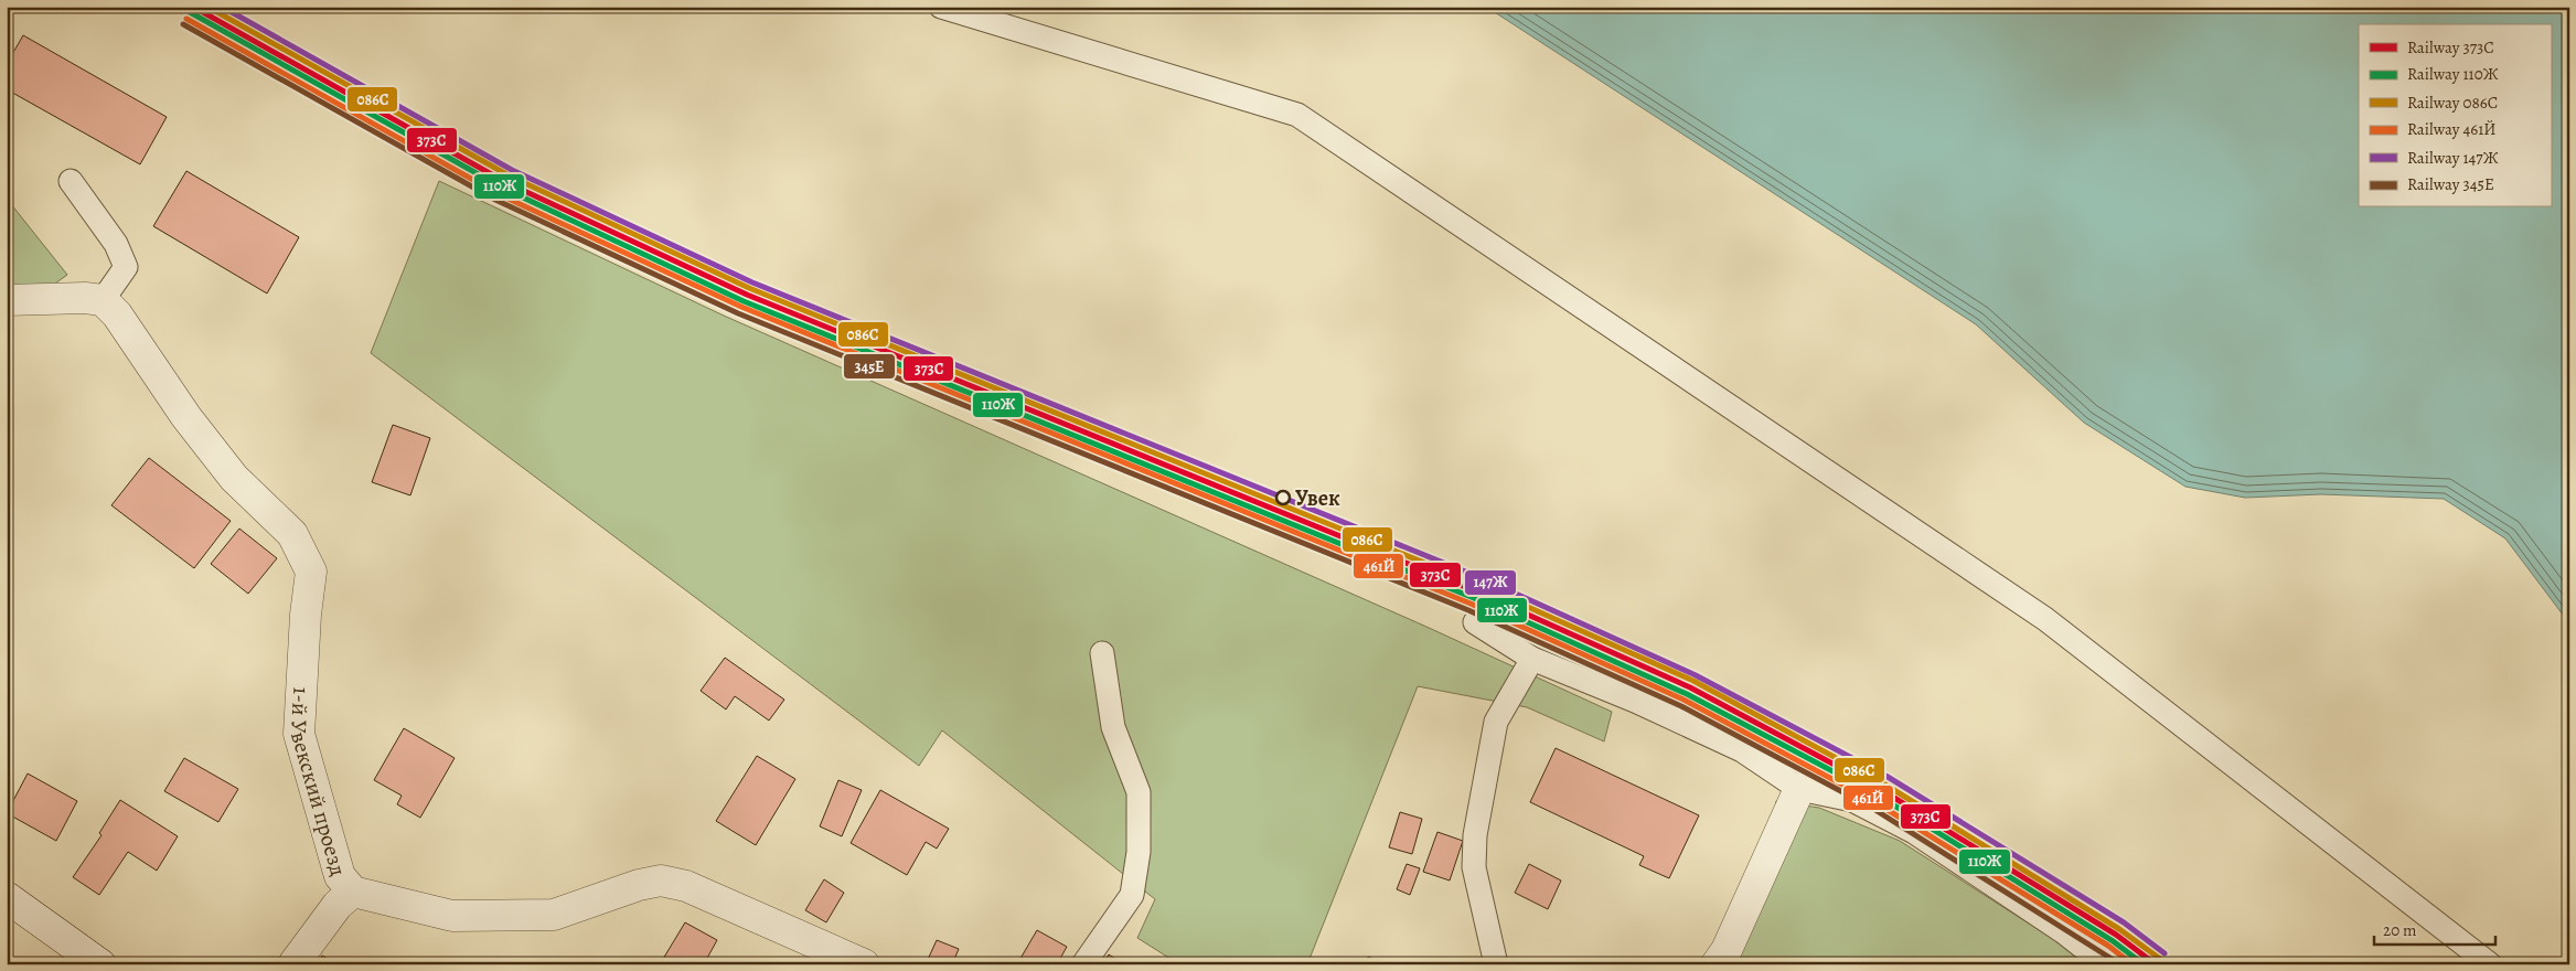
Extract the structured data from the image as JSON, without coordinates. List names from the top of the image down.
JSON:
{
  "streets": {
    "street": ["1-й Увекский проезд"]
  },
  "places": ["Увек"],
  "lines": [
    "rail line 373C",
    "rail line 086С",
    "rail line 147Ж",
    "rail line 110Ж",
    "rail line 461Й",
    "rail line 345Е"
  ],
  "legend": [
    "Railway 373C",
    "Railway 110Ж",
    "Railway 086С",
    "Railway 461Й",
    "Railway 147Ж",
    "Railway 345Е"
  ],
  "scale_bar": "20 m"
}
